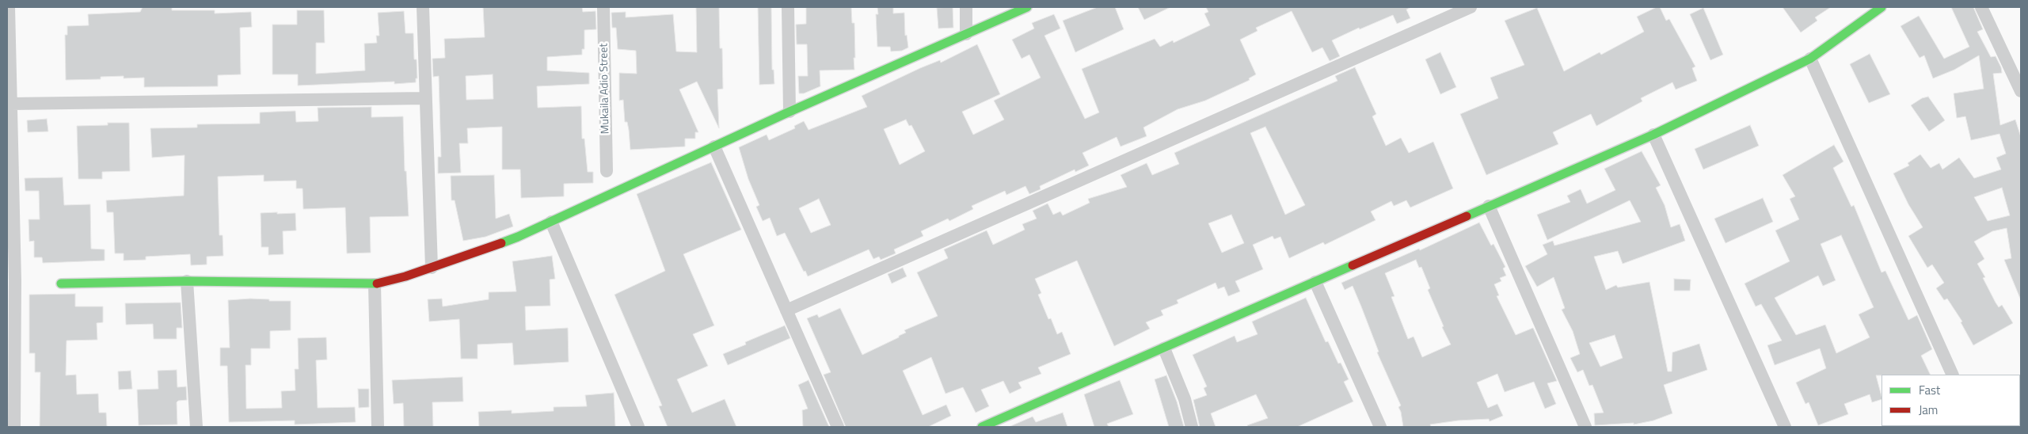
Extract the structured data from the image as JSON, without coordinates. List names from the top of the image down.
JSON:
{
  "streets": {
    "street": ["Mukaila Adio Street"]
  },
  "legend": ["Fast", "Jam"]
}
